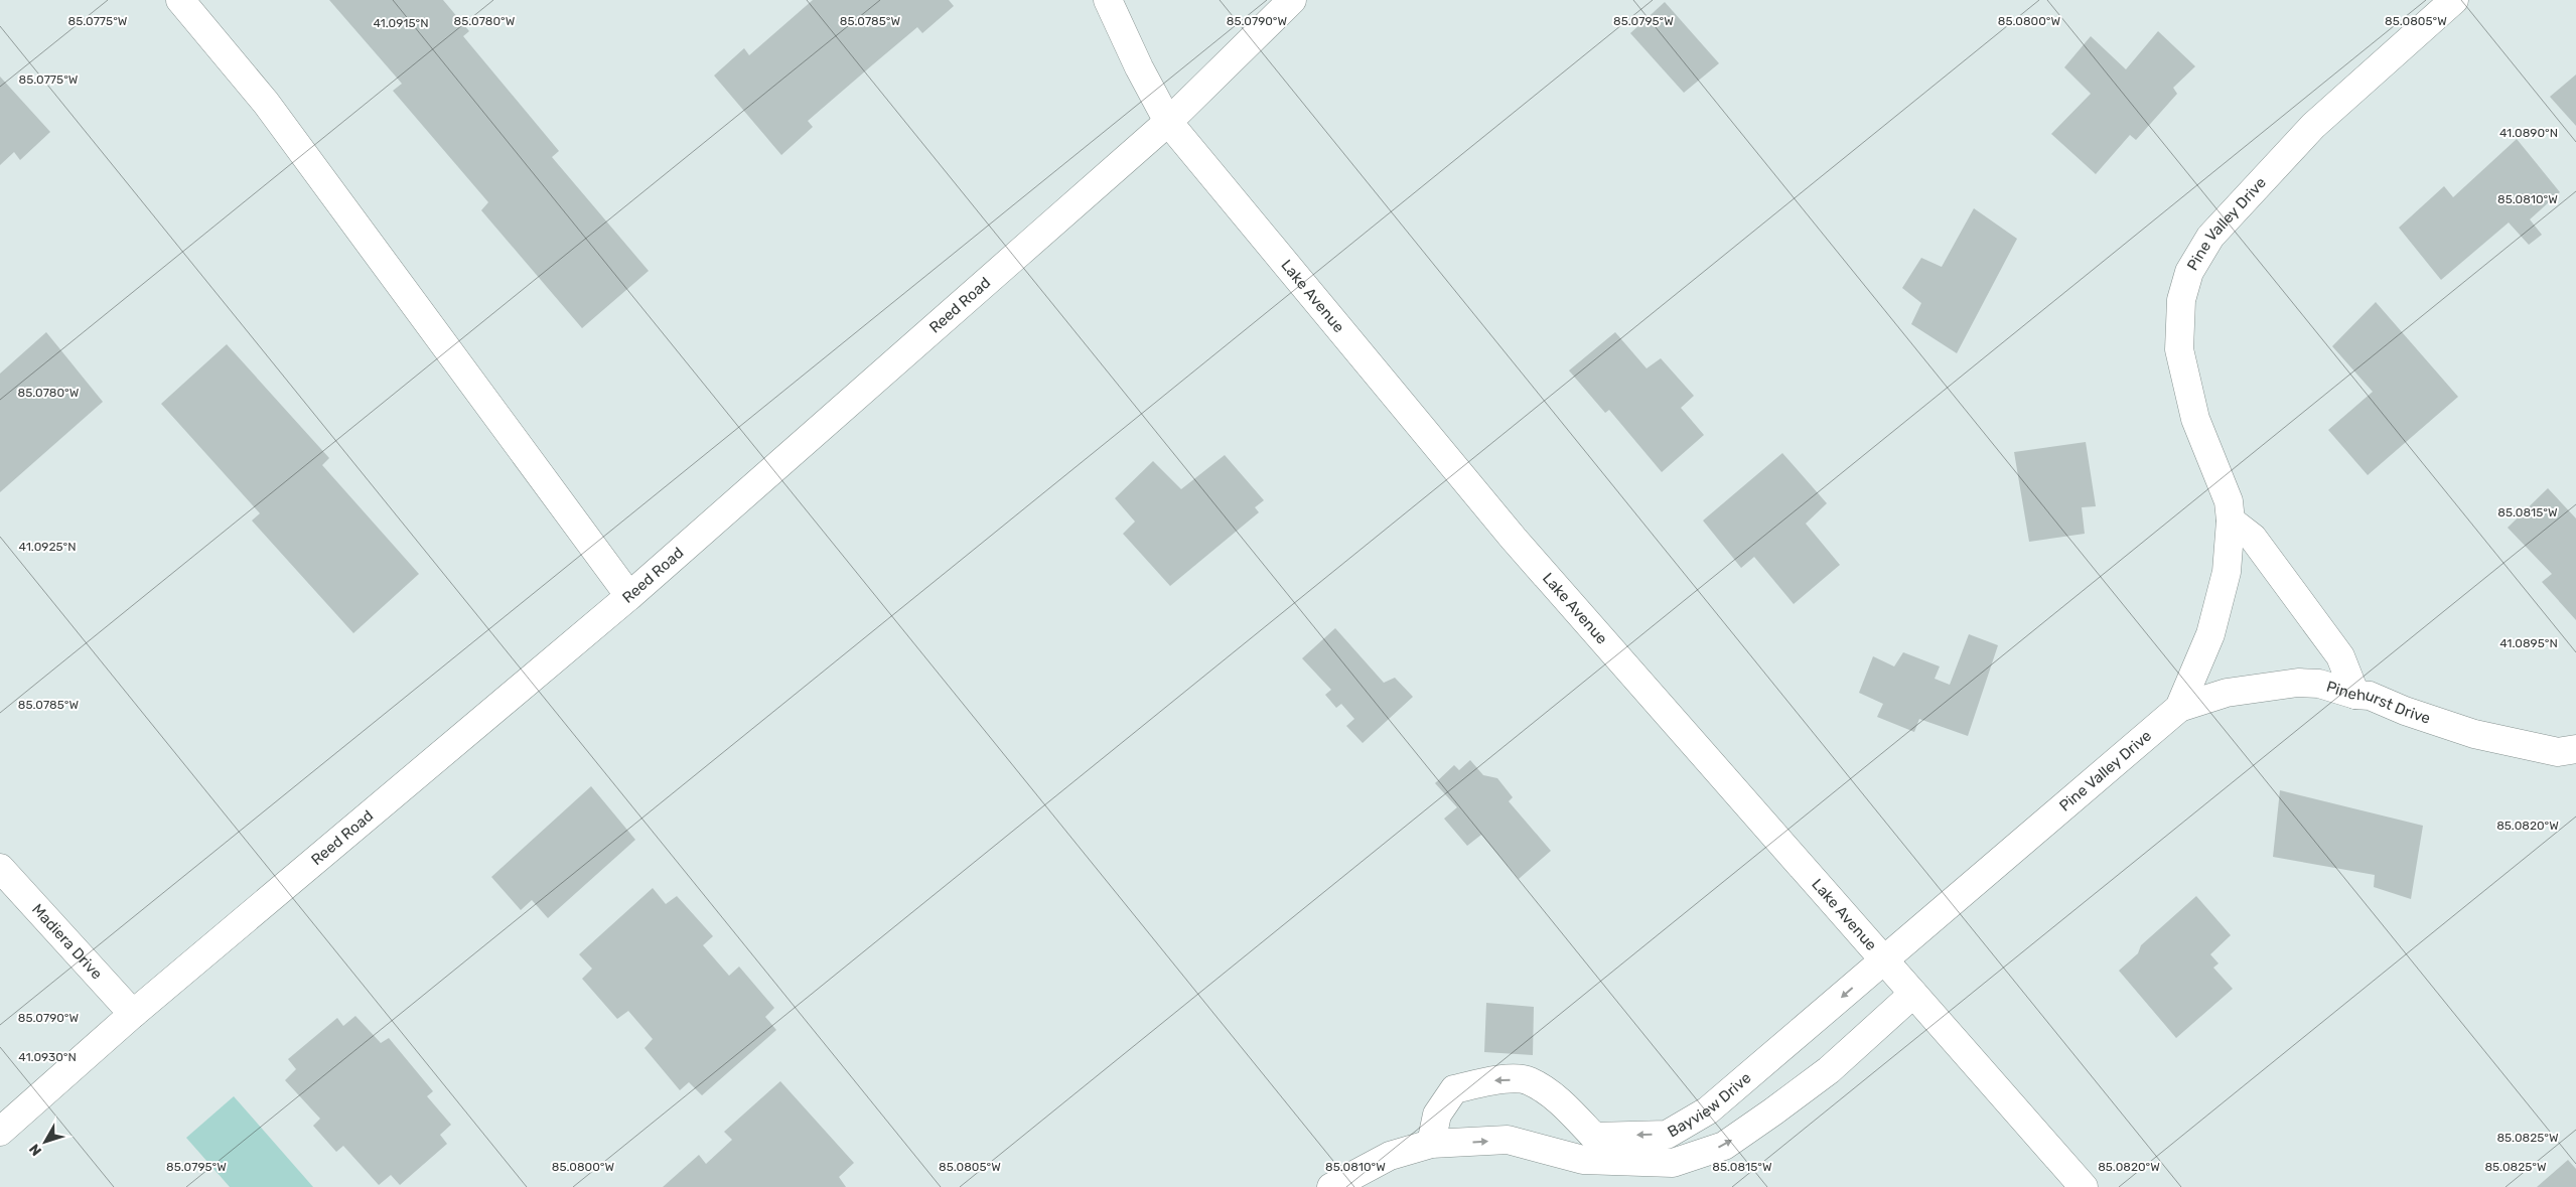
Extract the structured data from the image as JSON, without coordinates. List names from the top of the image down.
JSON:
{
  "streets": {
    "street": [
      "Pine Valley Drive",
      "Lake Avenue",
      "Reed Road",
      "Pinehurst Drive",
      "Madiera Drive",
      "Bayview Drive"
    ]
  },
  "crossings": [
    ["Pine Valley Drive", "Lake Avenue"],
    ["Pine Valley Drive", "Pinehurst Drive"],
    ["Pine Valley Drive", "Bayview Drive"],
    ["Lake Avenue", "Reed Road"],
    ["Lake Avenue", "Bayview Drive"],
    ["Reed Road", "Madiera Drive"]
  ],
  "north": "bottom left",
  "coordinates": [
    "85.0775°W",
    "85.0780°W",
    "85.0785°W",
    "85.0790°W",
    "85.0795°W",
    "85.0800°W",
    "85.0805°W",
    "41.0915°N",
    "41.0890°N",
    "85.0810°W",
    "85.0815°W",
    "41.0925°N",
    "41.0895°N",
    "85.0820°W",
    "41.0930°N",
    "85.0825°W"
  ]
}
